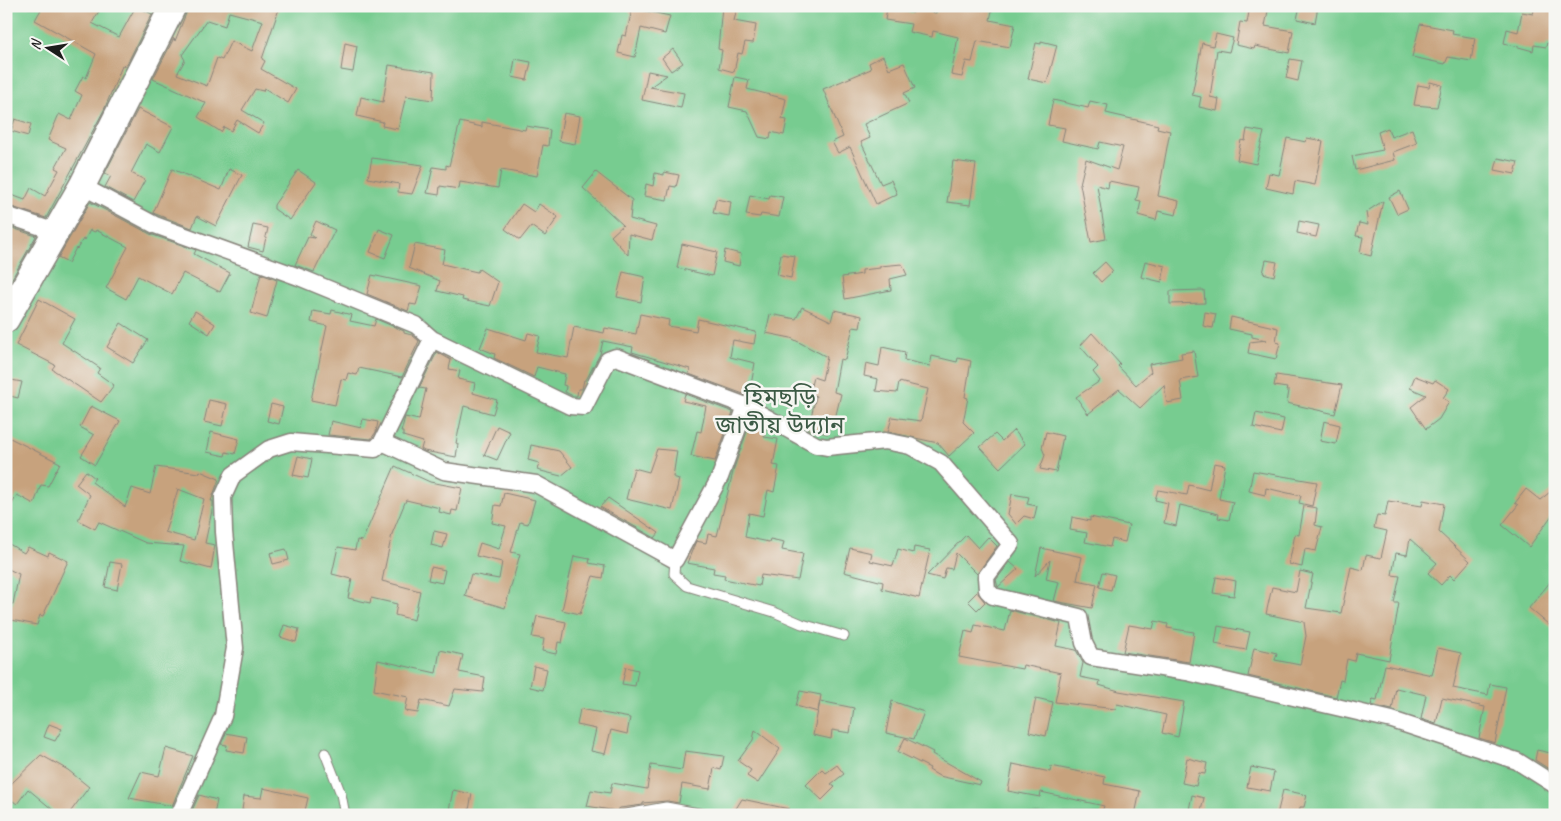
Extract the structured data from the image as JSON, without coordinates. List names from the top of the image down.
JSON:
{
  "parks": ["হিমছড়ি জাতীয় উদ্যান"],
  "north": "left"
}
